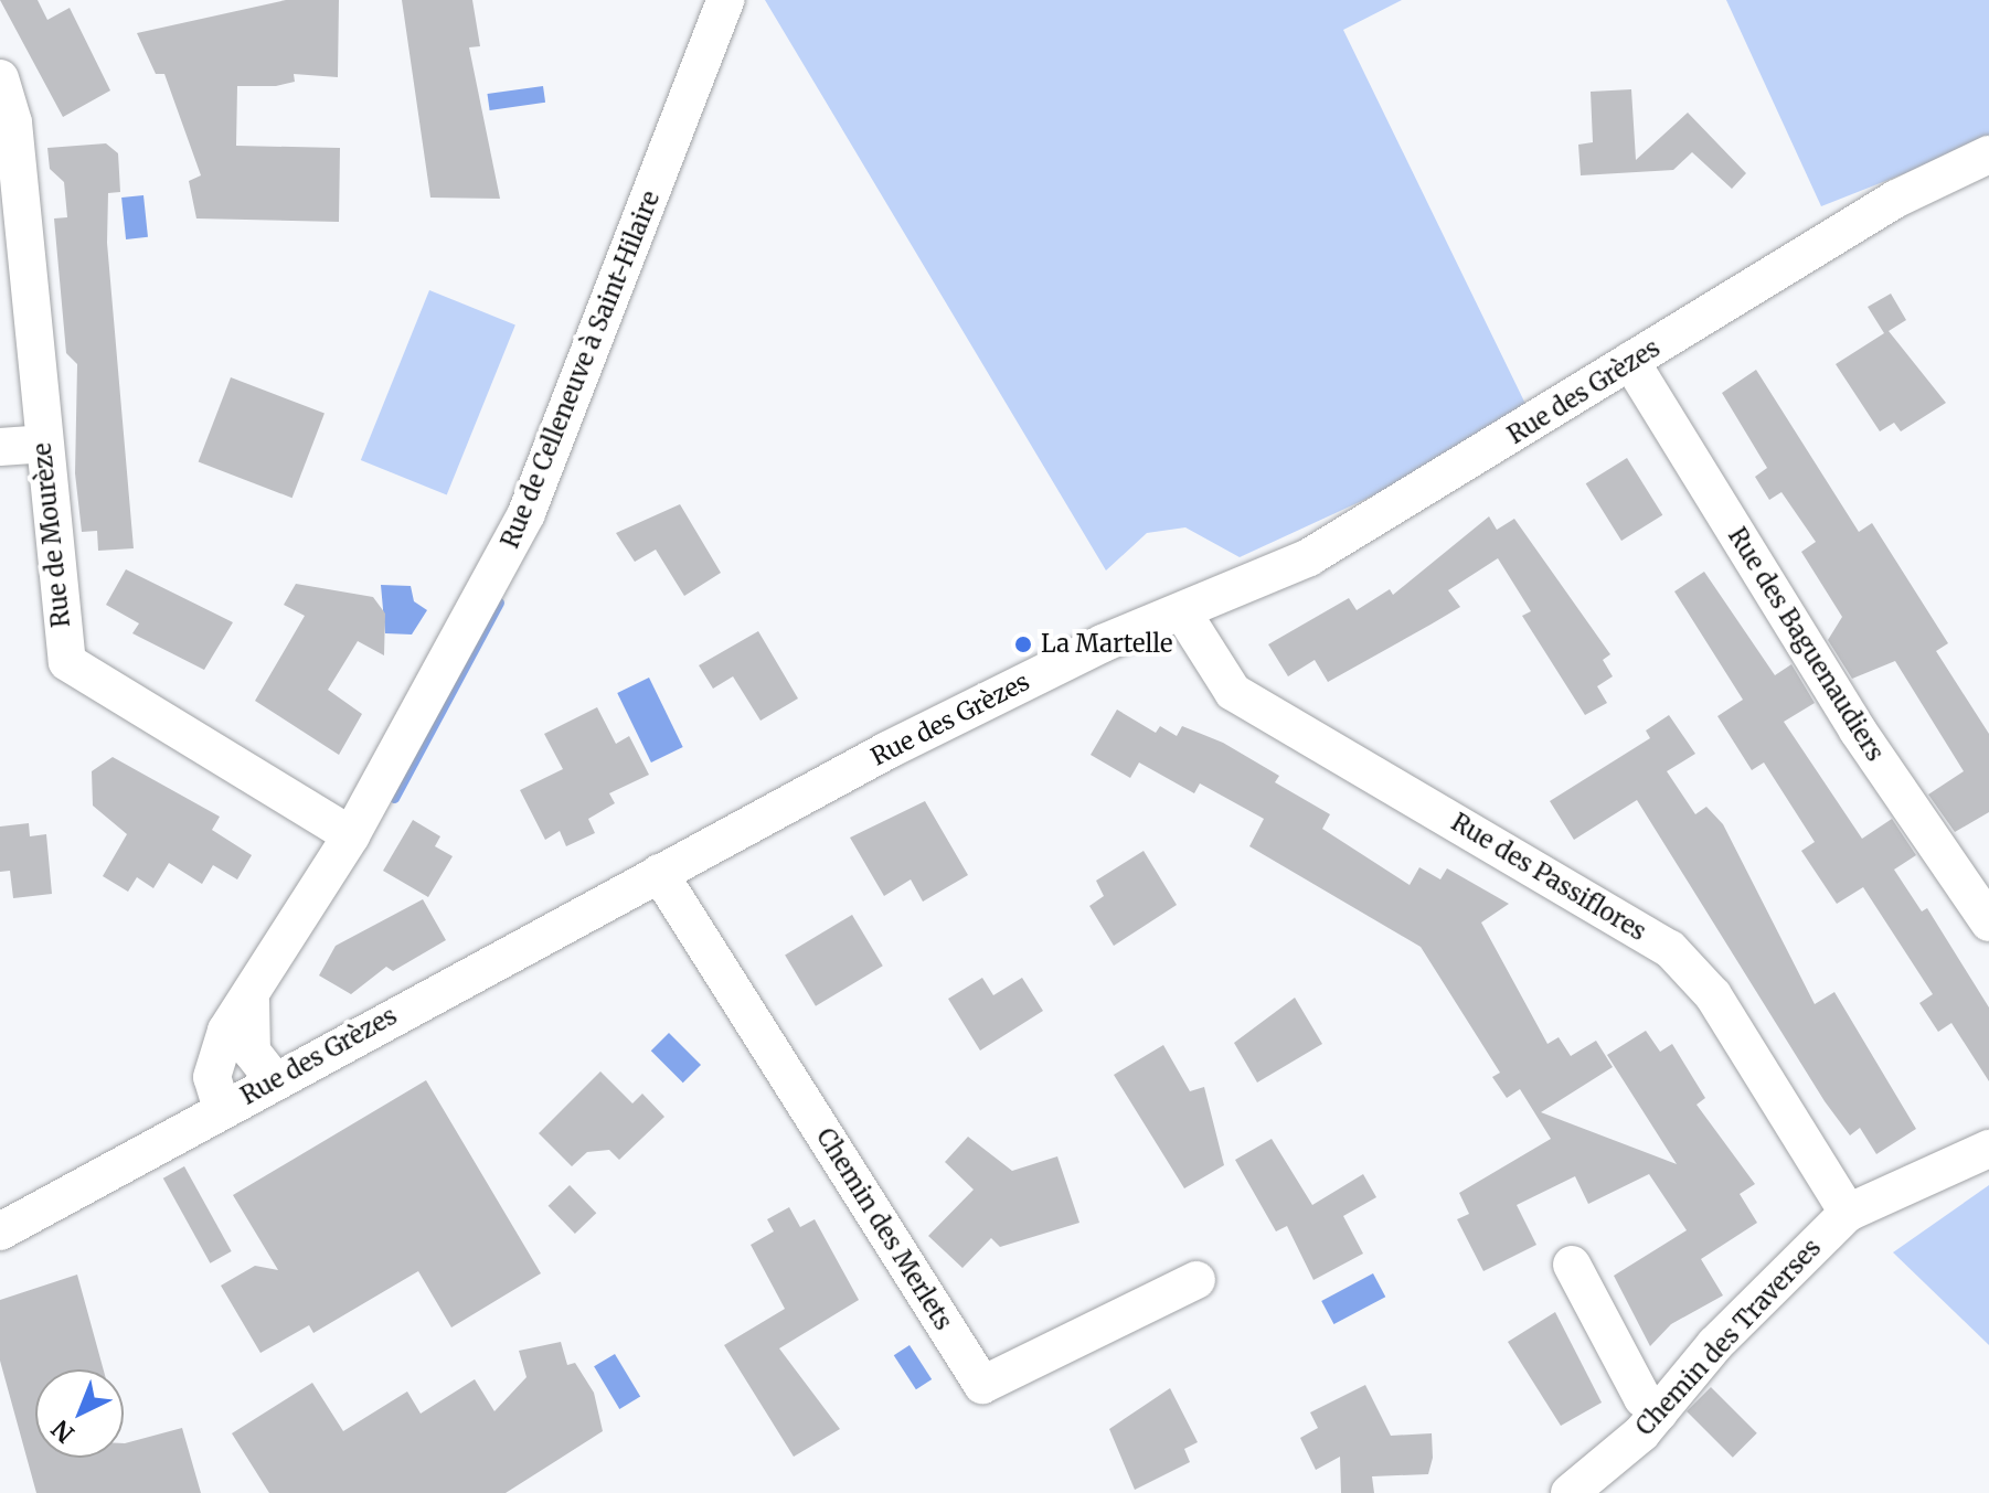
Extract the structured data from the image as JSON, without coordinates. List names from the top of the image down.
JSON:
{
  "streets": {
    "street": [
      "Rue de Celleneuve à Saint-Hilaire",
      "Rue des Grèzes",
      "Rue de Mourèze",
      "Rue des Baguenaudiers",
      "Rue des Passiflores",
      "Chemin des Merlets",
      "Chemin des Traverses"
    ]
  },
  "crossings": [
    ["Rue de Celleneuve à Saint-Hilaire", "Rue des Grèzes"],
    ["Rue de Celleneuve à Saint-Hilaire", "Rue de Mourèze"],
    ["Rue des Grèzes", "Rue des Baguenaudiers"],
    ["Rue des Grèzes", "Rue des Passiflores"],
    ["Rue des Grèzes", "Chemin des Merlets"],
    ["Rue des Passiflores", "Chemin des Traverses"]
  ],
  "places": ["La Martelle"],
  "north": "bottom left"
}
